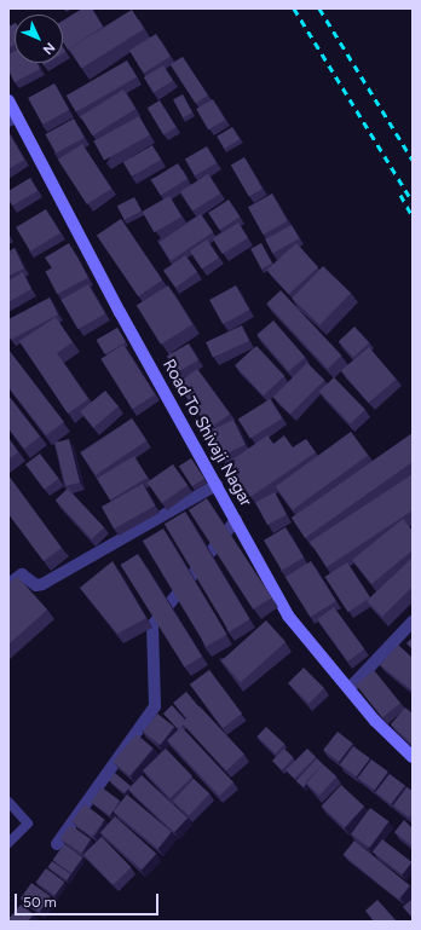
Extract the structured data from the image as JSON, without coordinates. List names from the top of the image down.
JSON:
{
  "streets": {
    "street": ["Road To Shivaji Nagar"]
  },
  "scale_bar": "50 m",
  "north": "bottom right"
}
